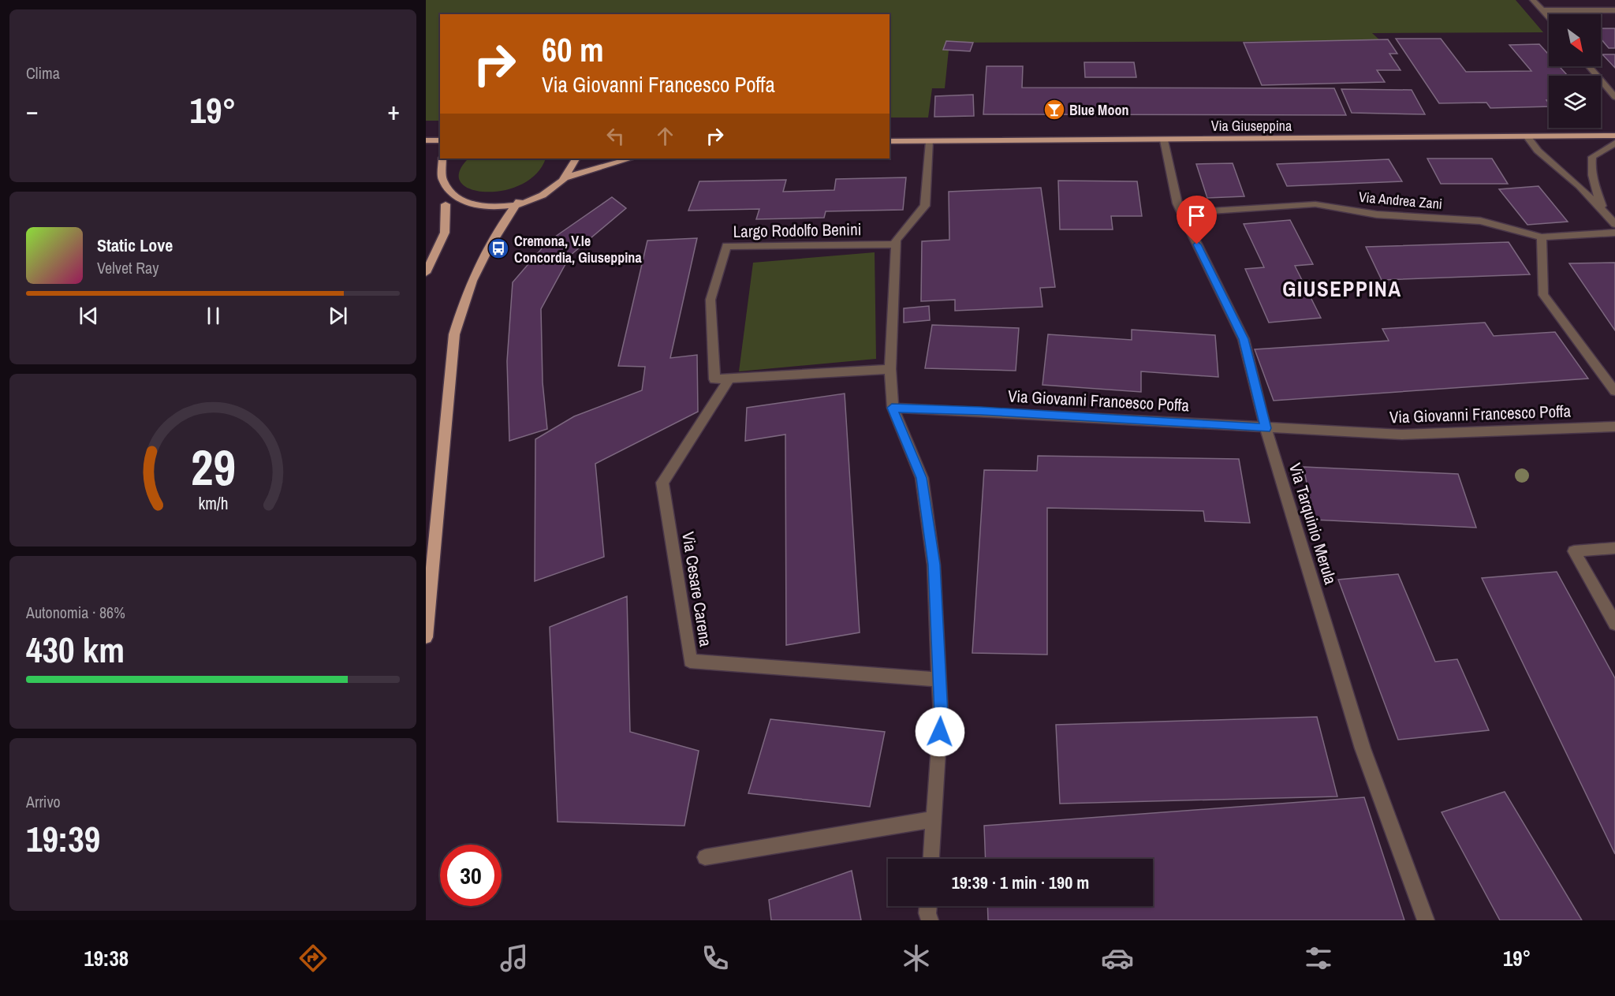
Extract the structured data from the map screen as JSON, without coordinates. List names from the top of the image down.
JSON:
{
  "streets": {
    "main road": ["Via Giuseppina"],
    "street": [
      "Via Andrea Zani",
      "Largo Rodolfo Benini",
      "Via Giovanni Francesco Poffa",
      "Via Tarquinio Merula",
      "Via Cesare Carena"
    ]
  },
  "crossings": [
    ["Via Giuseppina", "Via Tarquinio Merula"],
    ["Via Andrea Zani", "Via Tarquinio Merula"],
    ["Largo Rodolfo Benini", "Via Cesare Carena"],
    ["Via Giovanni Francesco Poffa", "Via Tarquinio Merula"]
  ],
  "districts": ["GIUSEPPINA"],
  "places": {
    "bar": ["Blue Moon"],
    "bus stop": ["Cremona, V.le Concordia, Giuseppina"]
  },
  "north": "bottom right",
  "page": {
    "tile": [
      "Clima",
      ["Autonomia · 86%", "430 km"],
      ["Arrivo", "19:39"]
    ],
    "turn": ["60 m", "Via Giovanni Francesco Poffa"],
    "heat": ["−", "19°", "+"],
    "song": ["Static Love", "Velvet Ray"],
    "limit": "30",
    "trip": "19:39 · 1 min · 190 m",
    "tabs": ["19:38", "19°"],
    "gauge": ["29", "km/h"]
  }
}
